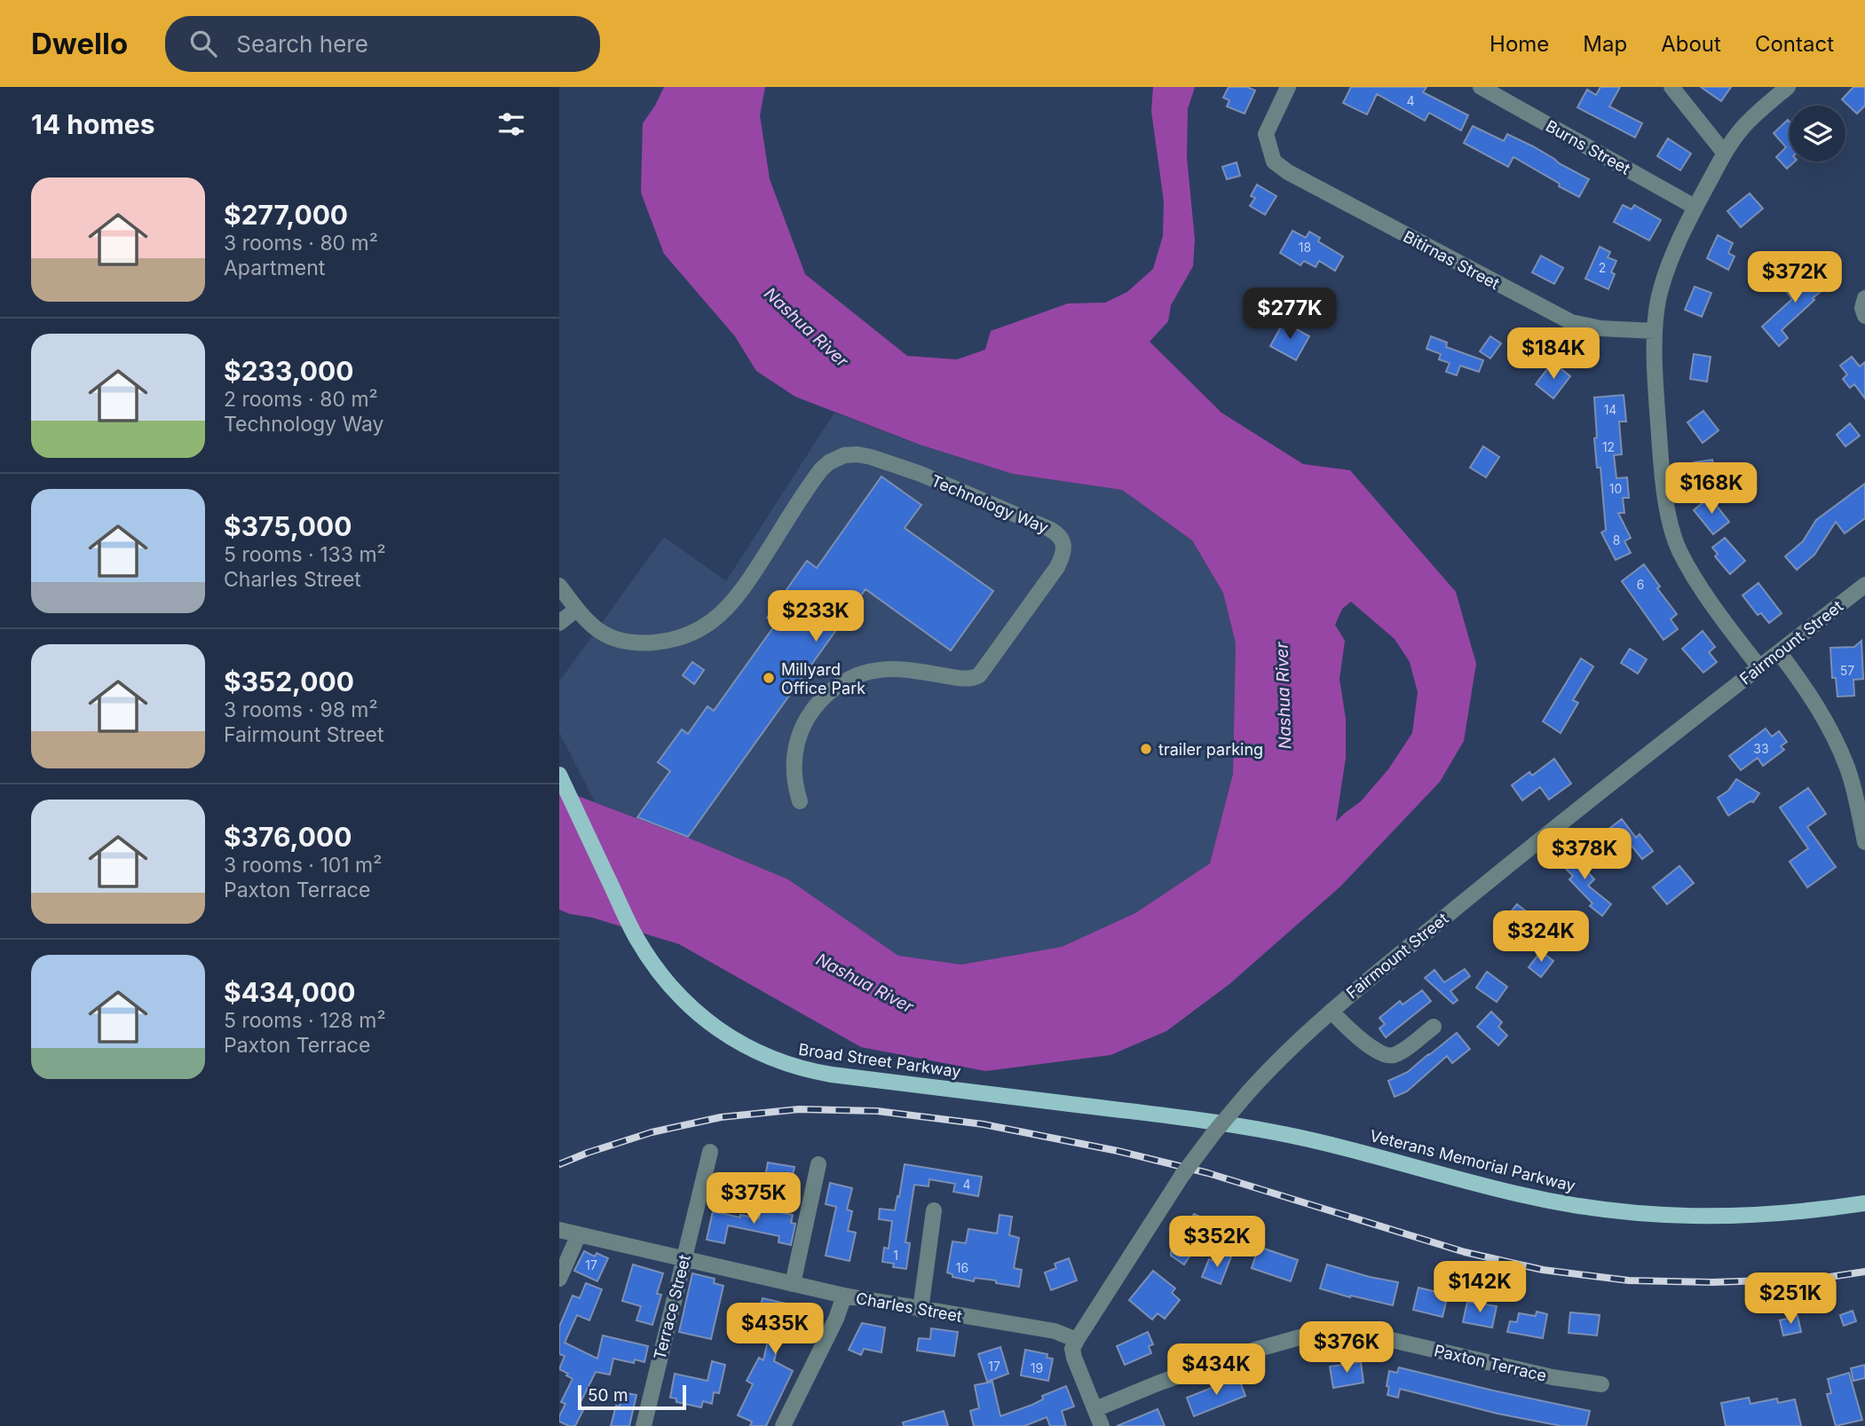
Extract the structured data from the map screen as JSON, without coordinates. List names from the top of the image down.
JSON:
{
  "streets": {
    "main road": ["Broad Street Parkway", "Veterans Memorial Parkway"],
    "street": [
      "Burns Street",
      "Bitirnas Street",
      "Technology Way",
      "Fairmount Street",
      "Terrace Street",
      "Charles Street",
      "Paxton Terrace"
    ]
  },
  "crossings": [
    ["Fairmount Street", "Charles Street"],
    ["Broad Street Parkway", "Veterans Memorial Parkway"],
    ["Terrace Street", "Charles Street"]
  ],
  "water": ["Nashua River"],
  "places": ["Millyard Office Park", "trailer parking"],
  "house_numbers": [
    "4",
    "18",
    "2",
    "14",
    "12",
    "10",
    "8",
    "6",
    "57",
    "33",
    "4",
    "1",
    "17",
    "16",
    "17",
    "19"
  ],
  "scale_bar": "50 m",
  "page": {
    "header": "Dwello",
    "search": "Search here",
    "nav": [
      "Home",
      "Map",
      "About",
      "Contact"
    ],
    "heading": "14 homes",
    "list": [
      {
        "name": "$277,000",
        "note": "3 rooms · 80 m² · Apartment"
      },
      {
        "name": "$233,000",
        "note": "2 rooms · 80 m² · Technology Way"
      },
      {
        "name": "$375,000",
        "note": "5 rooms · 133 m² · Charles Street"
      },
      {
        "name": "$352,000",
        "note": "3 rooms · 98 m² · Fairmount Street"
      },
      {
        "name": "$376,000",
        "note": "3 rooms · 101 m² · Paxton Terrace"
      },
      {
        "name": "$434,000",
        "note": "5 rooms · 128 m² · Paxton Terrace"
      }
    ],
    "price": [
      "$372K",
      "$277K",
      "$184K",
      "$168K",
      "$233K",
      "$378K",
      "$324K",
      "$375K",
      "$352K",
      "$142K",
      "$251K",
      "$435K",
      "$376K",
      "$434K"
    ],
    "scale": "50 m"
  }
}
